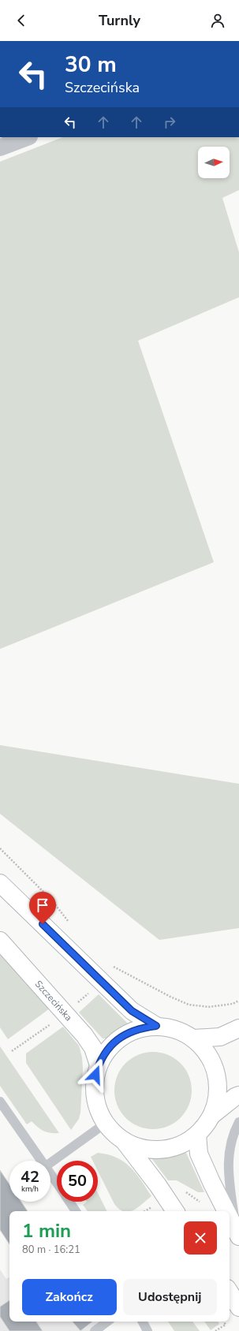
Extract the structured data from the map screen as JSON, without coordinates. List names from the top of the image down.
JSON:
{
  "streets": {
    "main road": ["Szczecińska"]
  },
  "north": "right",
  "page": {
    "header": "Turnly",
    "turn": ["30 m", "Szczecińska"],
    "speed": "42 km/h",
    "limit": "50",
    "heading": ["1 min", "80 m · 16:21"],
    "buttons": ["Zakończ", "Udostępnij"]
  }
}
